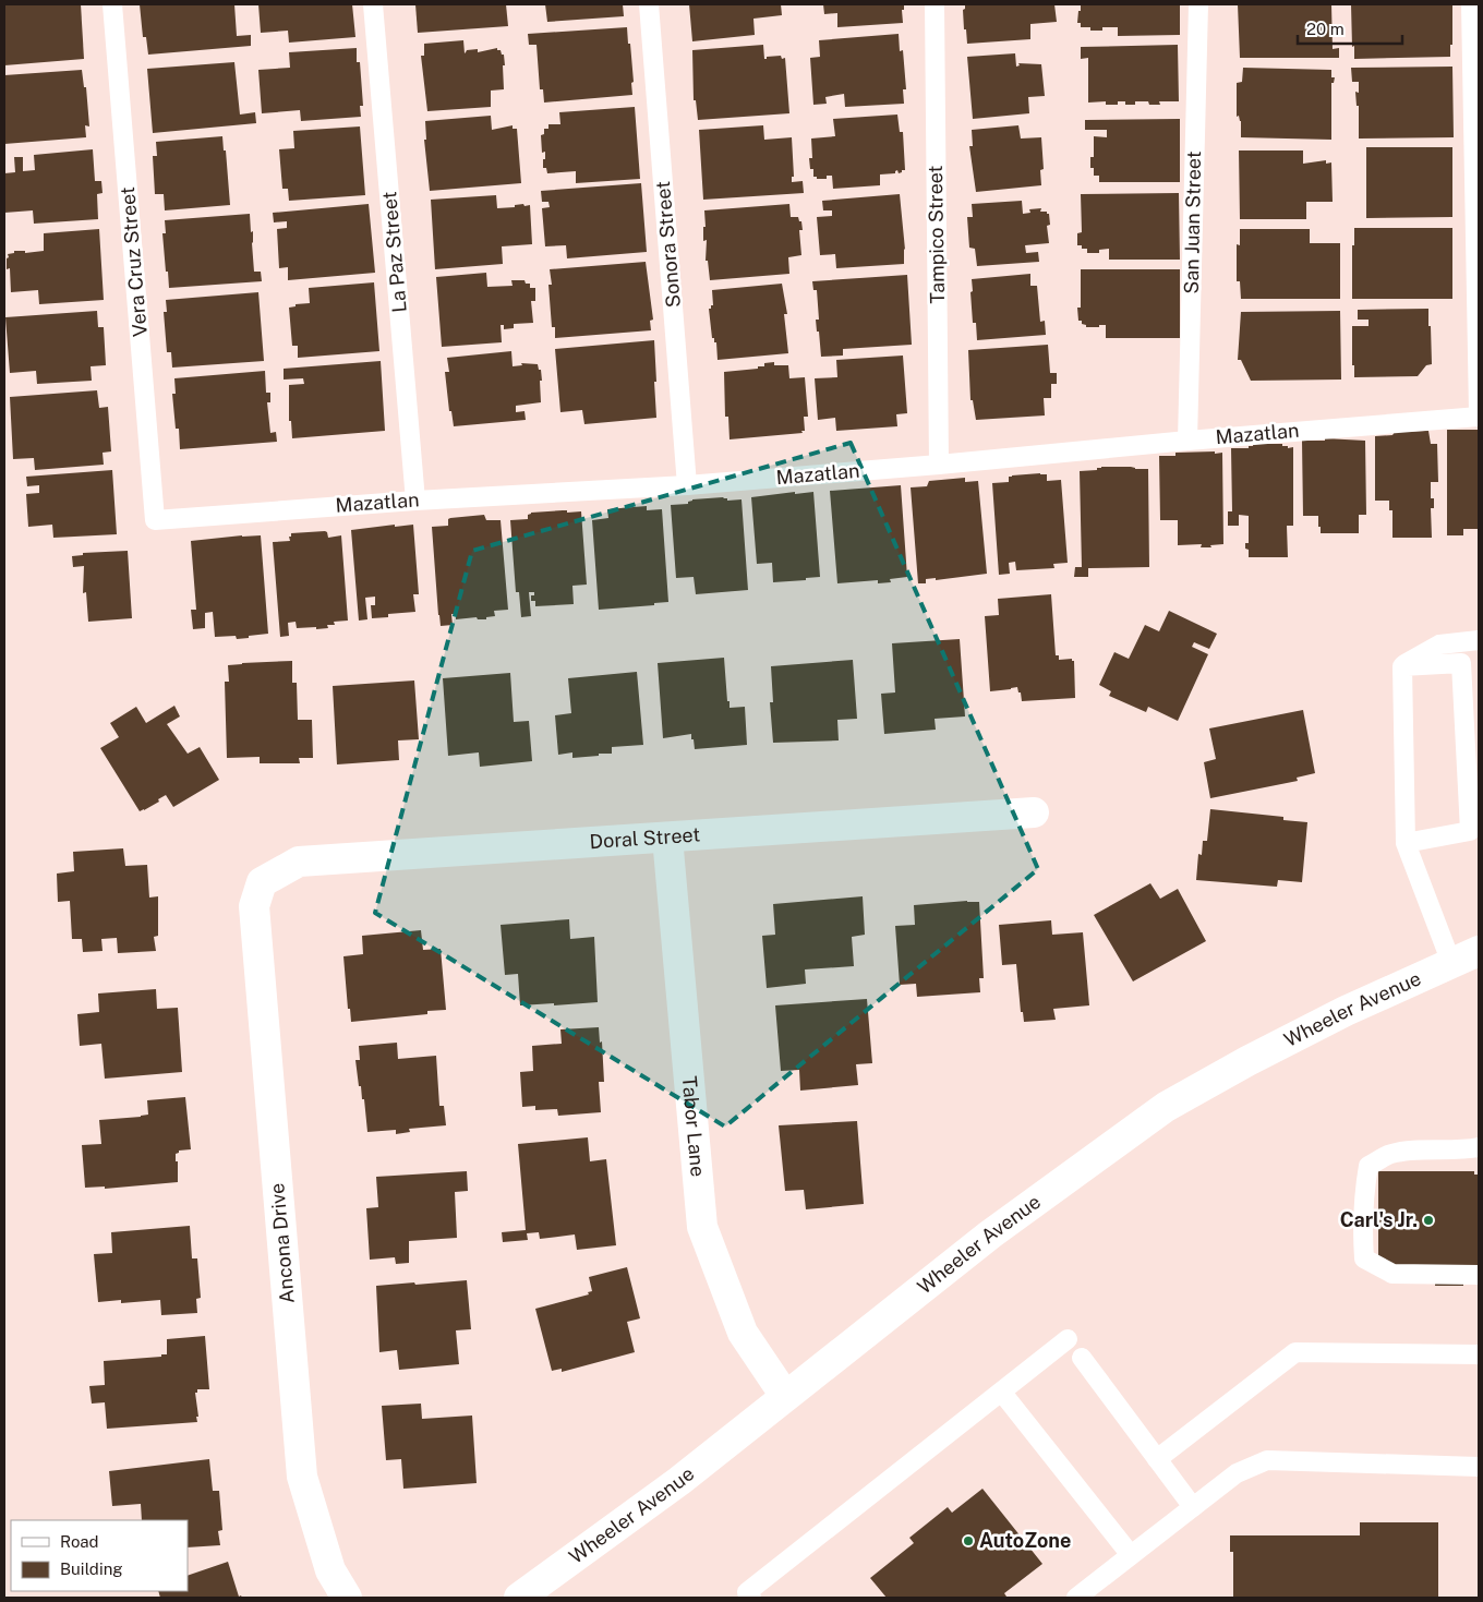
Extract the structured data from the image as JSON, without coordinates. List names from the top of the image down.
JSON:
{
  "streets": {
    "street": [
      "Doral Street",
      "Wheeler Avenue",
      "Tabor Lane",
      "Ancona Drive"
    ],
    "lane": [
      "San Juan Street",
      "Tampico Street",
      "Sonora Street",
      "La Paz Street",
      "Vera Cruz Street",
      "Mazatlan"
    ]
  },
  "crossings": [
    ["San Juan Street", "Mazatlan"],
    ["Tampico Street", "Mazatlan"],
    ["Sonora Street", "Mazatlan"],
    ["La Paz Street", "Mazatlan"],
    ["Vera Cruz Street", "Mazatlan"],
    ["Doral Street", "Tabor Lane"],
    ["Doral Street", "Ancona Drive"],
    ["Wheeler Avenue", "Tabor Lane"]
  ],
  "places": ["Carl's Jr.", "AutoZone"],
  "legend": ["Road", "Building"],
  "scale_bar": "20 m"
}
